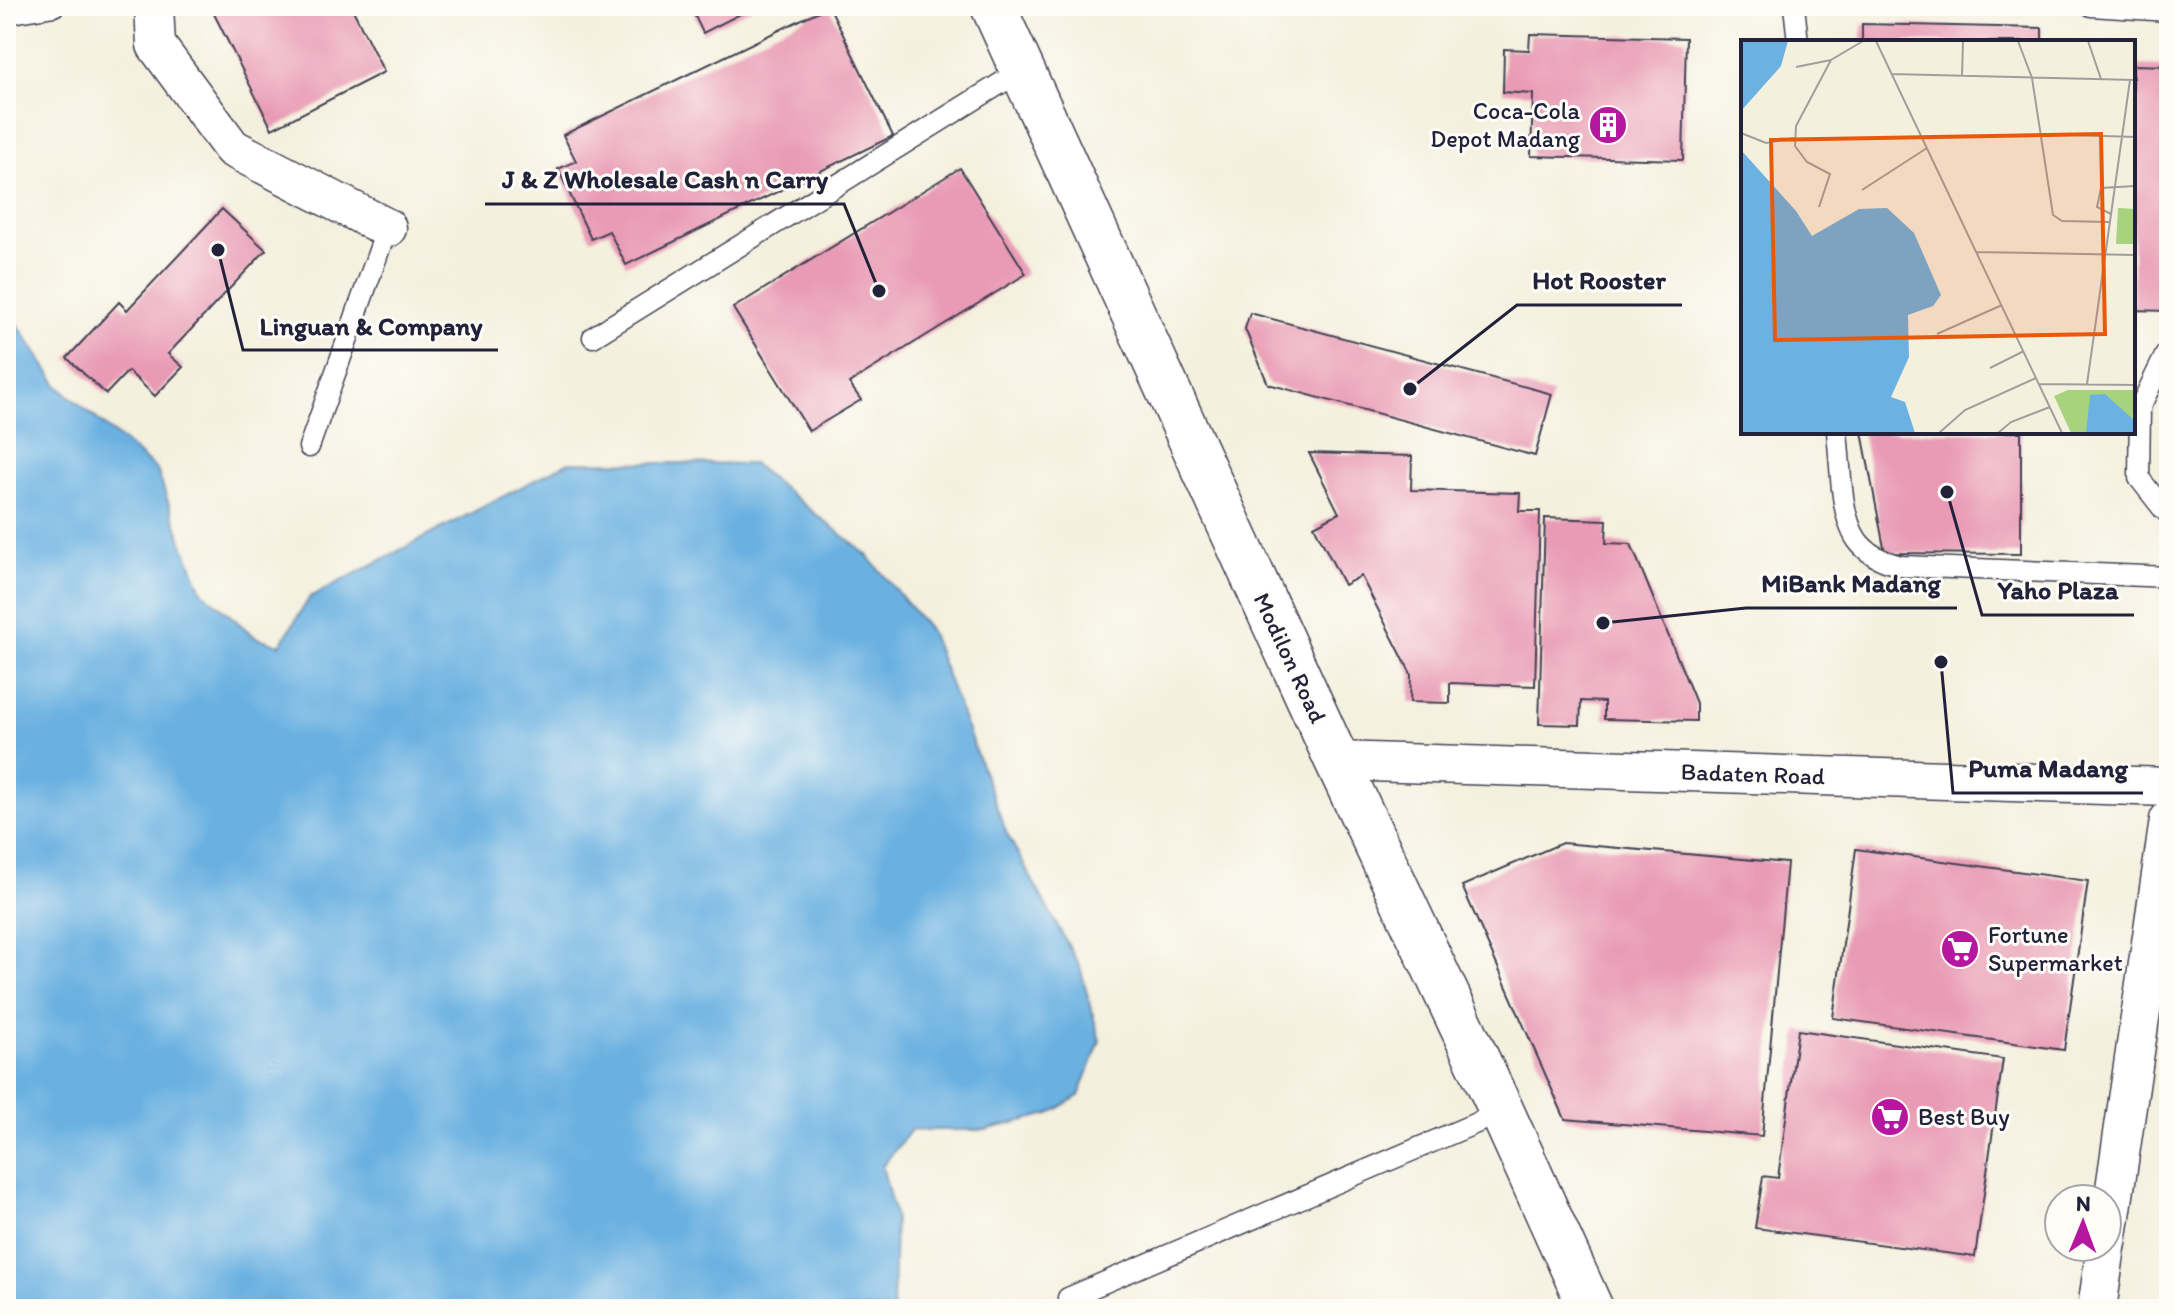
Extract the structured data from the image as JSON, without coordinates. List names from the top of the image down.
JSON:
{
  "streets": {
    "street": ["Modilon Road", "Badaten Road"]
  },
  "crossings": [
    ["Modilon Road", "Badaten Road"]
  ],
  "places": {
    "building": ["Coca-Cola Depot Madang"],
    "other": [
      "Linguan & Company",
      "J & Z Wholesale Cash n Carry",
      "Hot Rooster",
      "Yaho Plaza",
      "MiBank Madang",
      "Puma Madang"
    ],
    "supermarket": ["Fortune Supermarket", "Best Buy"]
  },
  "north": "top"
}
